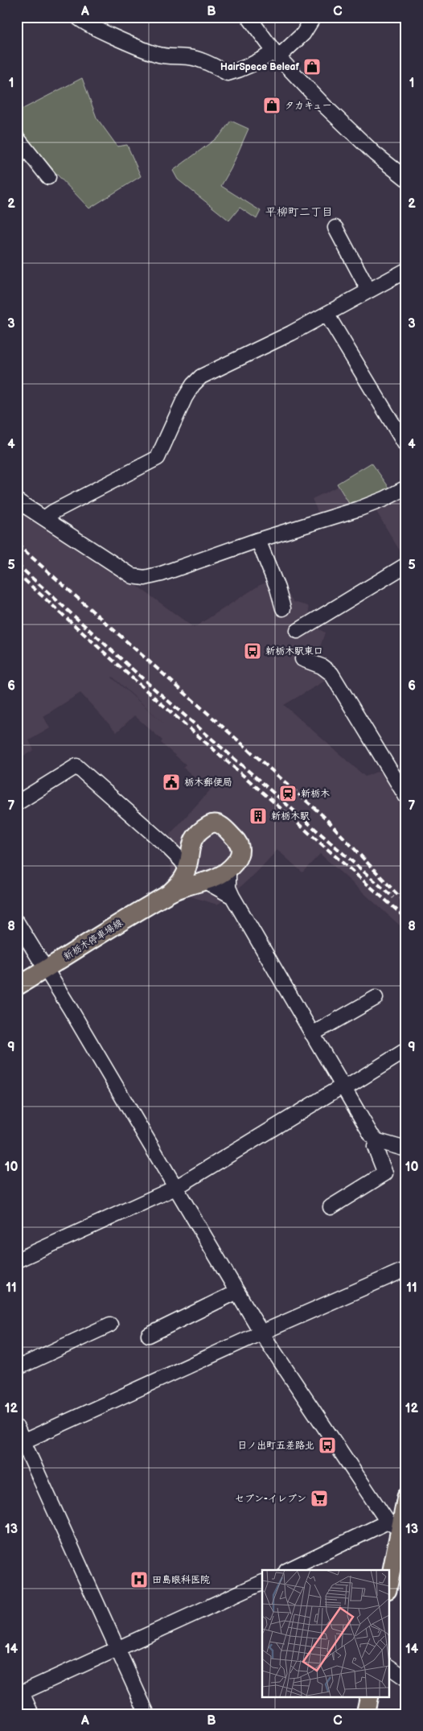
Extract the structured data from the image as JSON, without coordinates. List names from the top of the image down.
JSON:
{
  "streets": {
    "main road": ["新栃木停車場線"]
  },
  "districts": ["平柳町二丁目"],
  "places": {
    "shop": ["HairSpece Beleaf", "タカキュー"],
    "bus stop": ["新栃木駅東口", "日ノ出町五差路北"],
    "public building": ["栃木郵便局"],
    "station": ["新栃木"],
    "building": ["新栃木駅"],
    "supermarket": ["セブン-イレブン"],
    "hospital": ["田島眼科医院"]
  },
  "grid": {
    "columns": ["A", "B", "C"],
    "rows": [
      "1",
      "2",
      "3",
      "4",
      "5",
      "6",
      "7",
      "8",
      "9",
      "10",
      "11",
      "12",
      "13",
      "14"
    ]
  }
}
